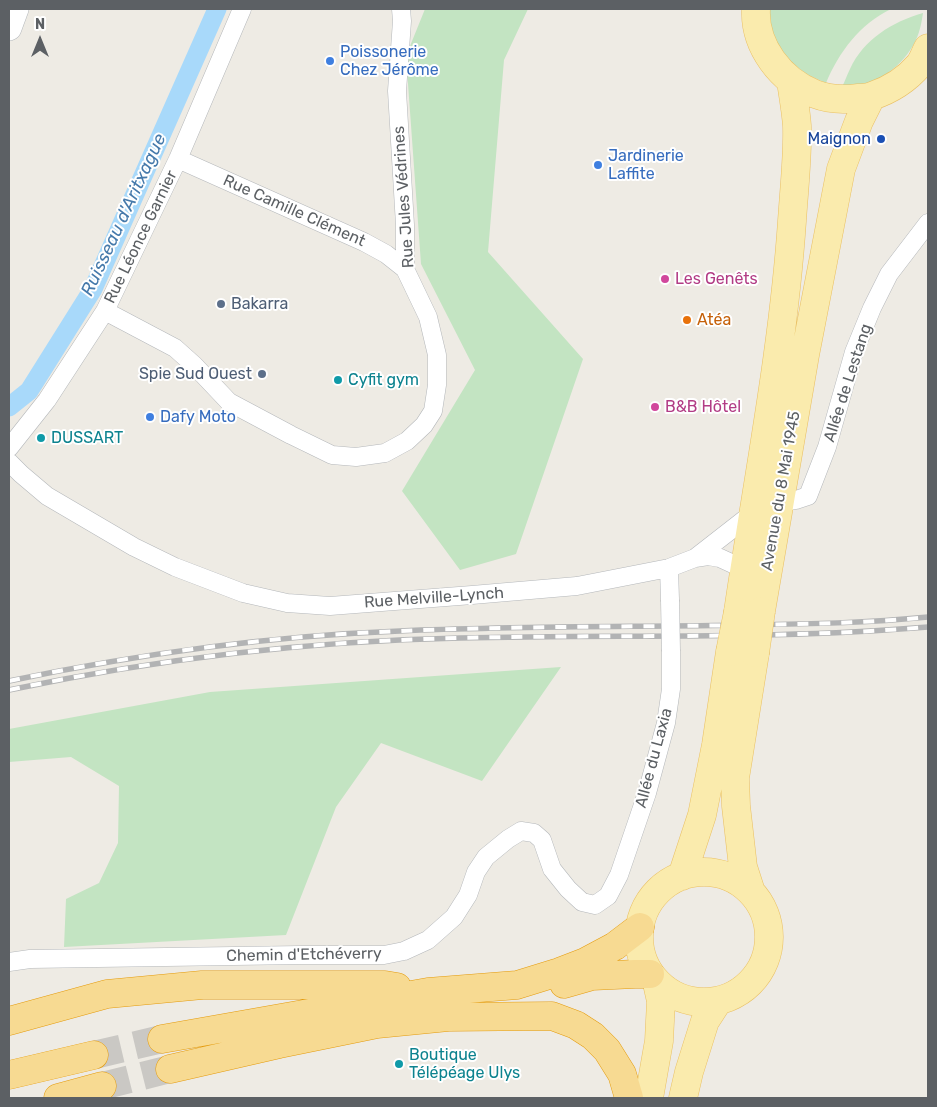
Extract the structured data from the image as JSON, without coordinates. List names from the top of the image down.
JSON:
{
  "streets": {
    "main road": ["Avenue du 8 Mai 1945"],
    "street": [
      "Rue Jules Védrines",
      "Rue Camille Clément",
      "Rue Léonce Garnier",
      "Allée de Lestang",
      "Rue Melville-Lynch",
      "Allée du Laxia",
      "Chemin d'Etchéverry"
    ]
  },
  "crossings": [
    ["Rue Jules Védrines", "Rue Camille Clément"],
    ["Rue Jules Védrines", "Rue Léonce Garnier"],
    ["Rue Camille Clément", "Rue Léonce Garnier"],
    ["Allée de Lestang", "Avenue du 8 Mai 1945"],
    ["Allée de Lestang", "Rue Melville-Lynch"],
    ["Avenue du 8 Mai 1945", "Rue Melville-Lynch"],
    ["Rue Melville-Lynch", "Allée du Laxia"],
    ["Allée du Laxia", "Chemin d'Etchéverry"]
  ],
  "water": ["Ruisseau d'Aritxague"],
  "places": [
    "Poissonerie Chez Jérôme",
    "Maignon",
    "Jardinerie Laffite",
    "Les Genêts",
    "Bakarra",
    "Atéa",
    "Spie Sud Ouest",
    "Cyfit gym",
    "B&B Hôtel",
    "Dafy Moto",
    "DUSSART",
    "Boutique Télépéage Ulys"
  ],
  "north": "top"
}
